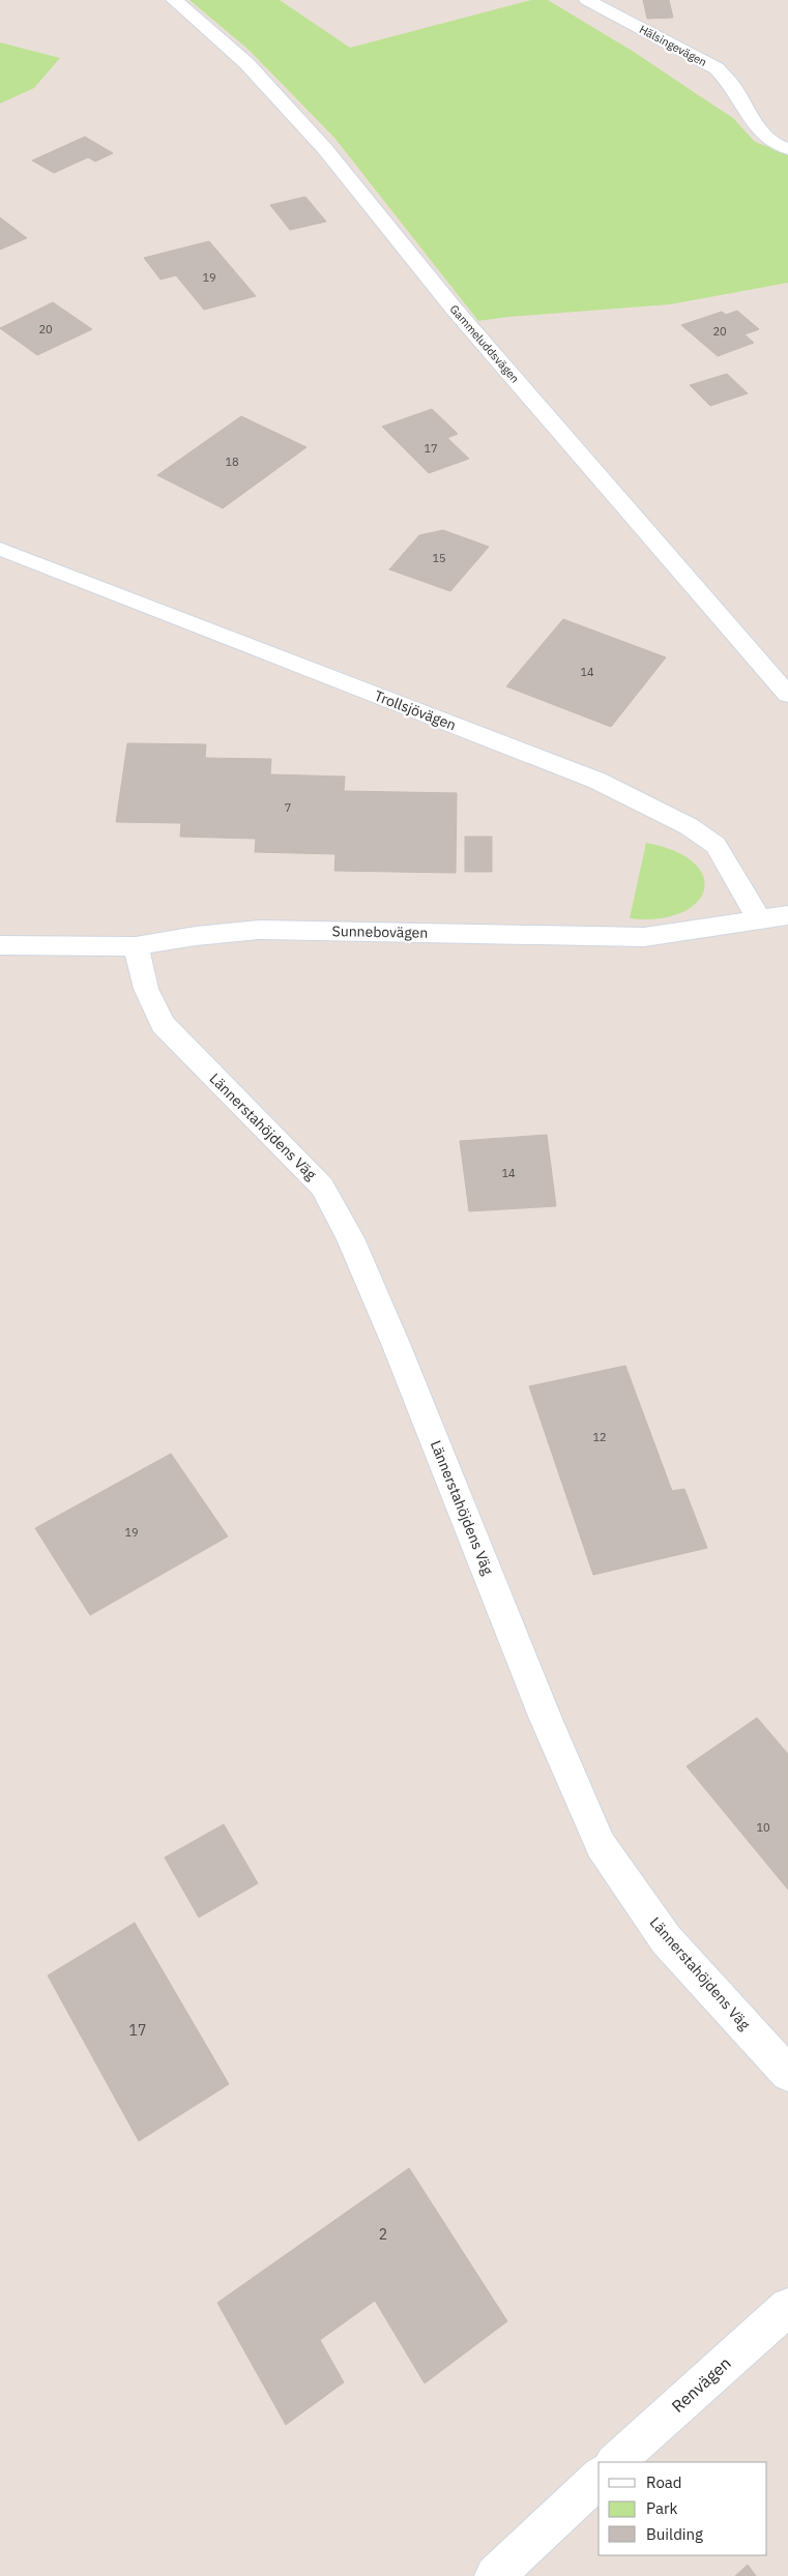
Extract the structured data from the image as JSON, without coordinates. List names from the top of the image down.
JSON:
{
  "streets": {
    "street": [
      "Hälsingevägen",
      "Gammeluddsvägen",
      "Trollsjövägen",
      "Sunnebovägen",
      "Lännerstahöjdens Väg",
      "Renvägen"
    ]
  },
  "crossings": [
    ["Trollsjövägen", "Sunnebovägen"],
    ["Sunnebovägen", "Lännerstahöjdens Väg"]
  ],
  "house_numbers": [
    "19",
    "20",
    "20",
    "17",
    "18",
    "15",
    "14",
    "7",
    "14",
    "12",
    "19",
    "10",
    "17",
    "2"
  ],
  "legend": ["Road", "Park", "Building"]
}
